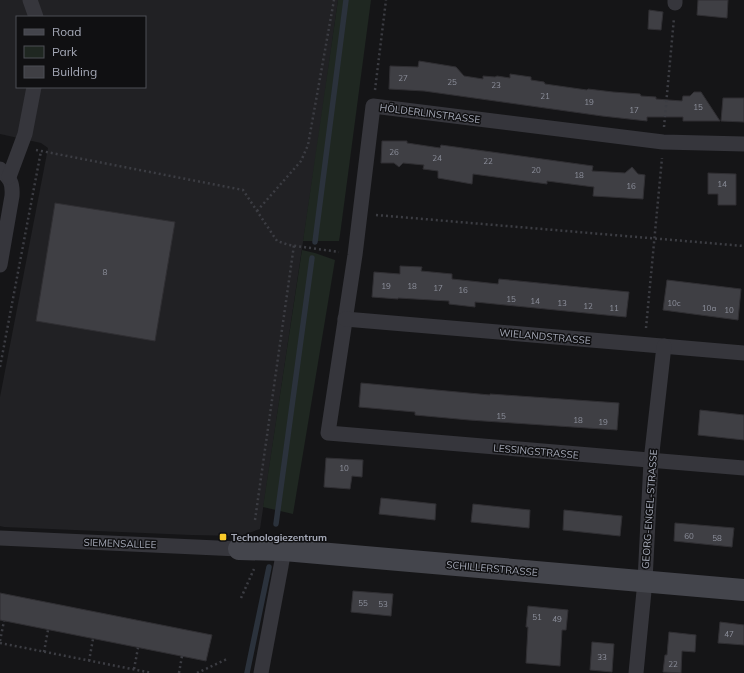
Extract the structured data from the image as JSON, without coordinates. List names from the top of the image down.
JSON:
{
  "streets": {
    "street": [
      "HÖLDERLINSTRASSE",
      "WIELANDSTRASSE",
      "LESSINGSTRASSE",
      "GEORG-ENGEL-STRASSE",
      "SIEMENSALLEE",
      "SCHILLERSTRASSE"
    ]
  },
  "crossings": [
    ["HÖLDERLINSTRASSE", "WIELANDSTRASSE"],
    ["HÖLDERLINSTRASSE", "LESSINGSTRASSE"],
    ["WIELANDSTRASSE", "GEORG-ENGEL-STRASSE"],
    ["LESSINGSTRASSE", "GEORG-ENGEL-STRASSE"],
    ["GEORG-ENGEL-STRASSE", "SCHILLERSTRASSE"],
    ["SIEMENSALLEE", "SCHILLERSTRASSE"]
  ],
  "places": {
    "transit": ["Technologiezentrum"]
  },
  "house_numbers": [
    "27",
    "25",
    "23",
    "21",
    "19",
    "15",
    "17",
    "26",
    "24",
    "22",
    "20",
    "18",
    "14",
    "16",
    "8",
    "19",
    "18",
    "17",
    "16",
    "15",
    "14",
    "13",
    "10c",
    "12",
    "11",
    "10a",
    "10",
    "15",
    "18",
    "19",
    "10",
    "60",
    "58",
    "55",
    "53",
    "51",
    "49",
    "47",
    "33",
    "22"
  ],
  "legend": ["Road", "Park", "Building"]
}
